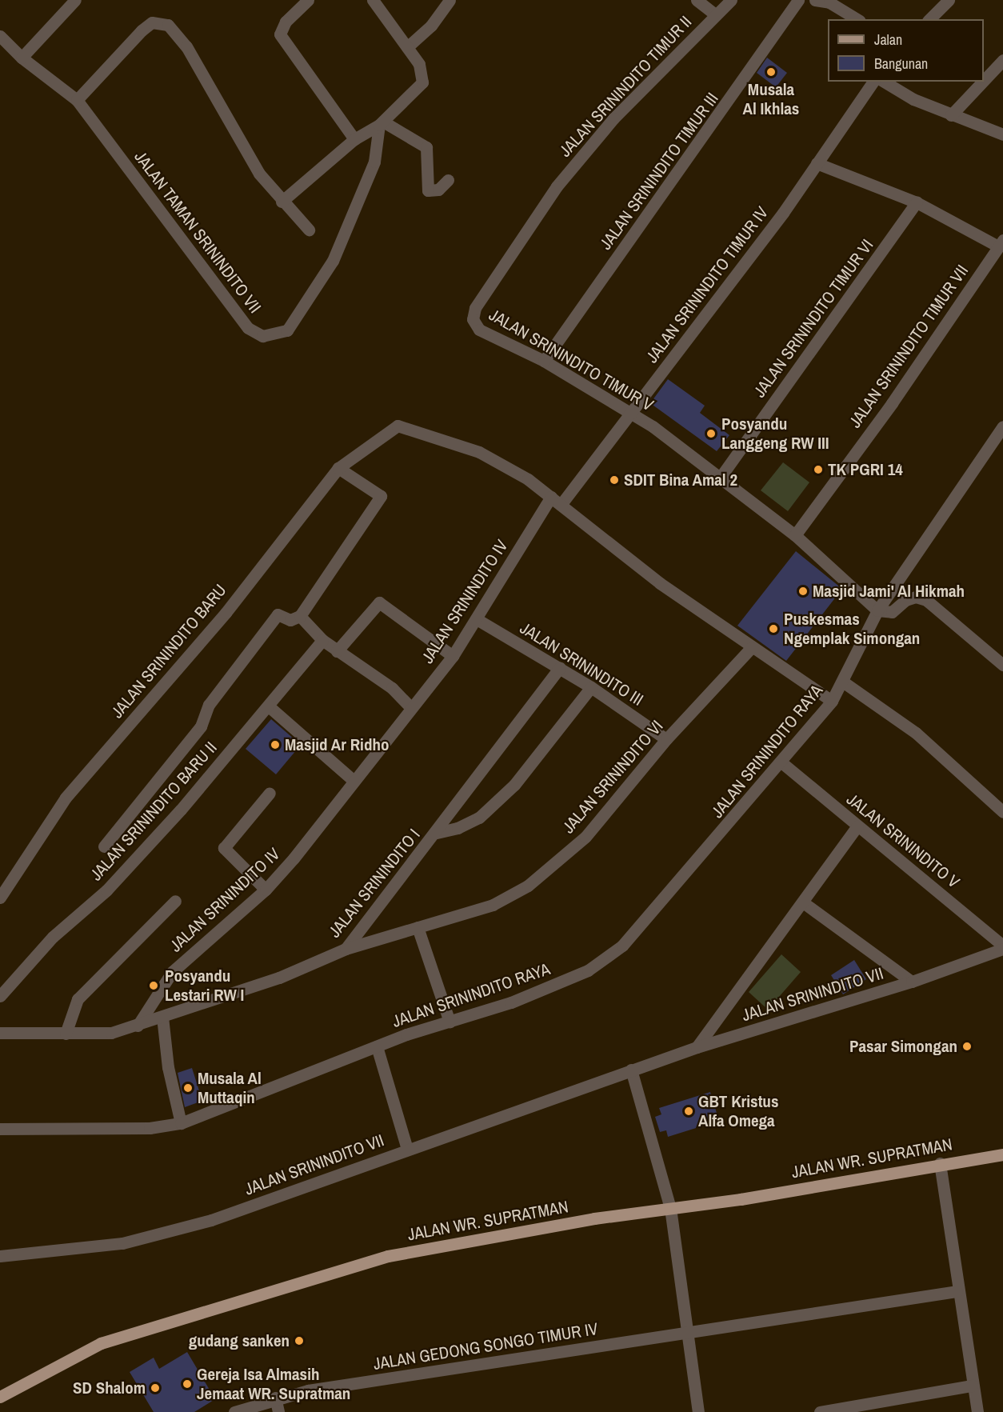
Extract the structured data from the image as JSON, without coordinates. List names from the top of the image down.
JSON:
{
  "streets": {
    "main road": ["JALAN WR. SUPRATMAN"],
    "street": [
      "JALAN SRININDITO TIMUR II",
      "JALAN SRININDITO TIMUR III",
      "JALAN TAMAN SRININDITO VII",
      "JALAN SRININDITO TIMUR IV",
      "JALAN SRININDITO TIMUR VI",
      "JALAN SRININDITO TIMUR VII",
      "JALAN SRININDITO TIMUR V",
      "JALAN SRININDITO IV",
      "JALAN SRININDITO BARU",
      "JALAN SRININDITO III",
      "JALAN SRININDITO RAYA",
      "JALAN SRININDITO VI",
      "JALAN SRININDITO BARU II",
      "JALAN SRININDITO V",
      "JALAN SRININDITO I",
      "JALAN SRININDITO VII",
      "JALAN GEDONG SONGO TIMUR IV"
    ]
  },
  "crossings": [
    ["JALAN SRININDITO TIMUR II", "JALAN SRININDITO TIMUR V"],
    ["JALAN SRININDITO TIMUR III", "JALAN SRININDITO TIMUR V"],
    ["JALAN SRININDITO TIMUR IV", "JALAN SRININDITO TIMUR VII"],
    ["JALAN SRININDITO TIMUR IV", "JALAN SRININDITO TIMUR V"],
    ["JALAN SRININDITO TIMUR IV", "JALAN SRININDITO IV"],
    ["JALAN SRININDITO TIMUR IV", "JALAN SRININDITO BARU"],
    ["JALAN SRININDITO TIMUR VI", "JALAN SRININDITO TIMUR VII"],
    ["JALAN SRININDITO TIMUR VI", "JALAN SRININDITO TIMUR V"],
    ["JALAN SRININDITO TIMUR VII", "JALAN SRININDITO TIMUR V"],
    ["JALAN SRININDITO TIMUR V", "JALAN SRININDITO RAYA"],
    ["JALAN SRININDITO IV", "JALAN SRININDITO BARU"],
    ["JALAN SRININDITO IV", "JALAN SRININDITO III"],
    ["JALAN SRININDITO IV", "JALAN SRININDITO I"],
    ["JALAN SRININDITO III", "JALAN SRININDITO VI"],
    ["JALAN SRININDITO III", "JALAN SRININDITO I"],
    ["JALAN SRININDITO RAYA", "JALAN SRININDITO V"],
    ["JALAN SRININDITO VI", "JALAN SRININDITO I"],
    ["JALAN SRININDITO V", "JALAN SRININDITO VII"]
  ],
  "places": [
    "Musala Al Ikhlas",
    "Posyandu Langgeng RW III",
    "TK PGRI 14",
    "SDIT Bina Amal 2",
    "Masjid Jami' Al Hikmah",
    "Puskesmas Ngemplak Simongan",
    "Masjid Ar Ridho",
    "Posyandu Lestari RW I",
    "Pasar Simongan",
    "Musala Al Muttaqin",
    "GBT Kristus Alfa Omega",
    "gudang sanken",
    "Gereja Isa Almasih Jemaat WR. Supratman",
    "SD Shalom"
  ],
  "legend": ["Jalan", "Bangunan"]
}
